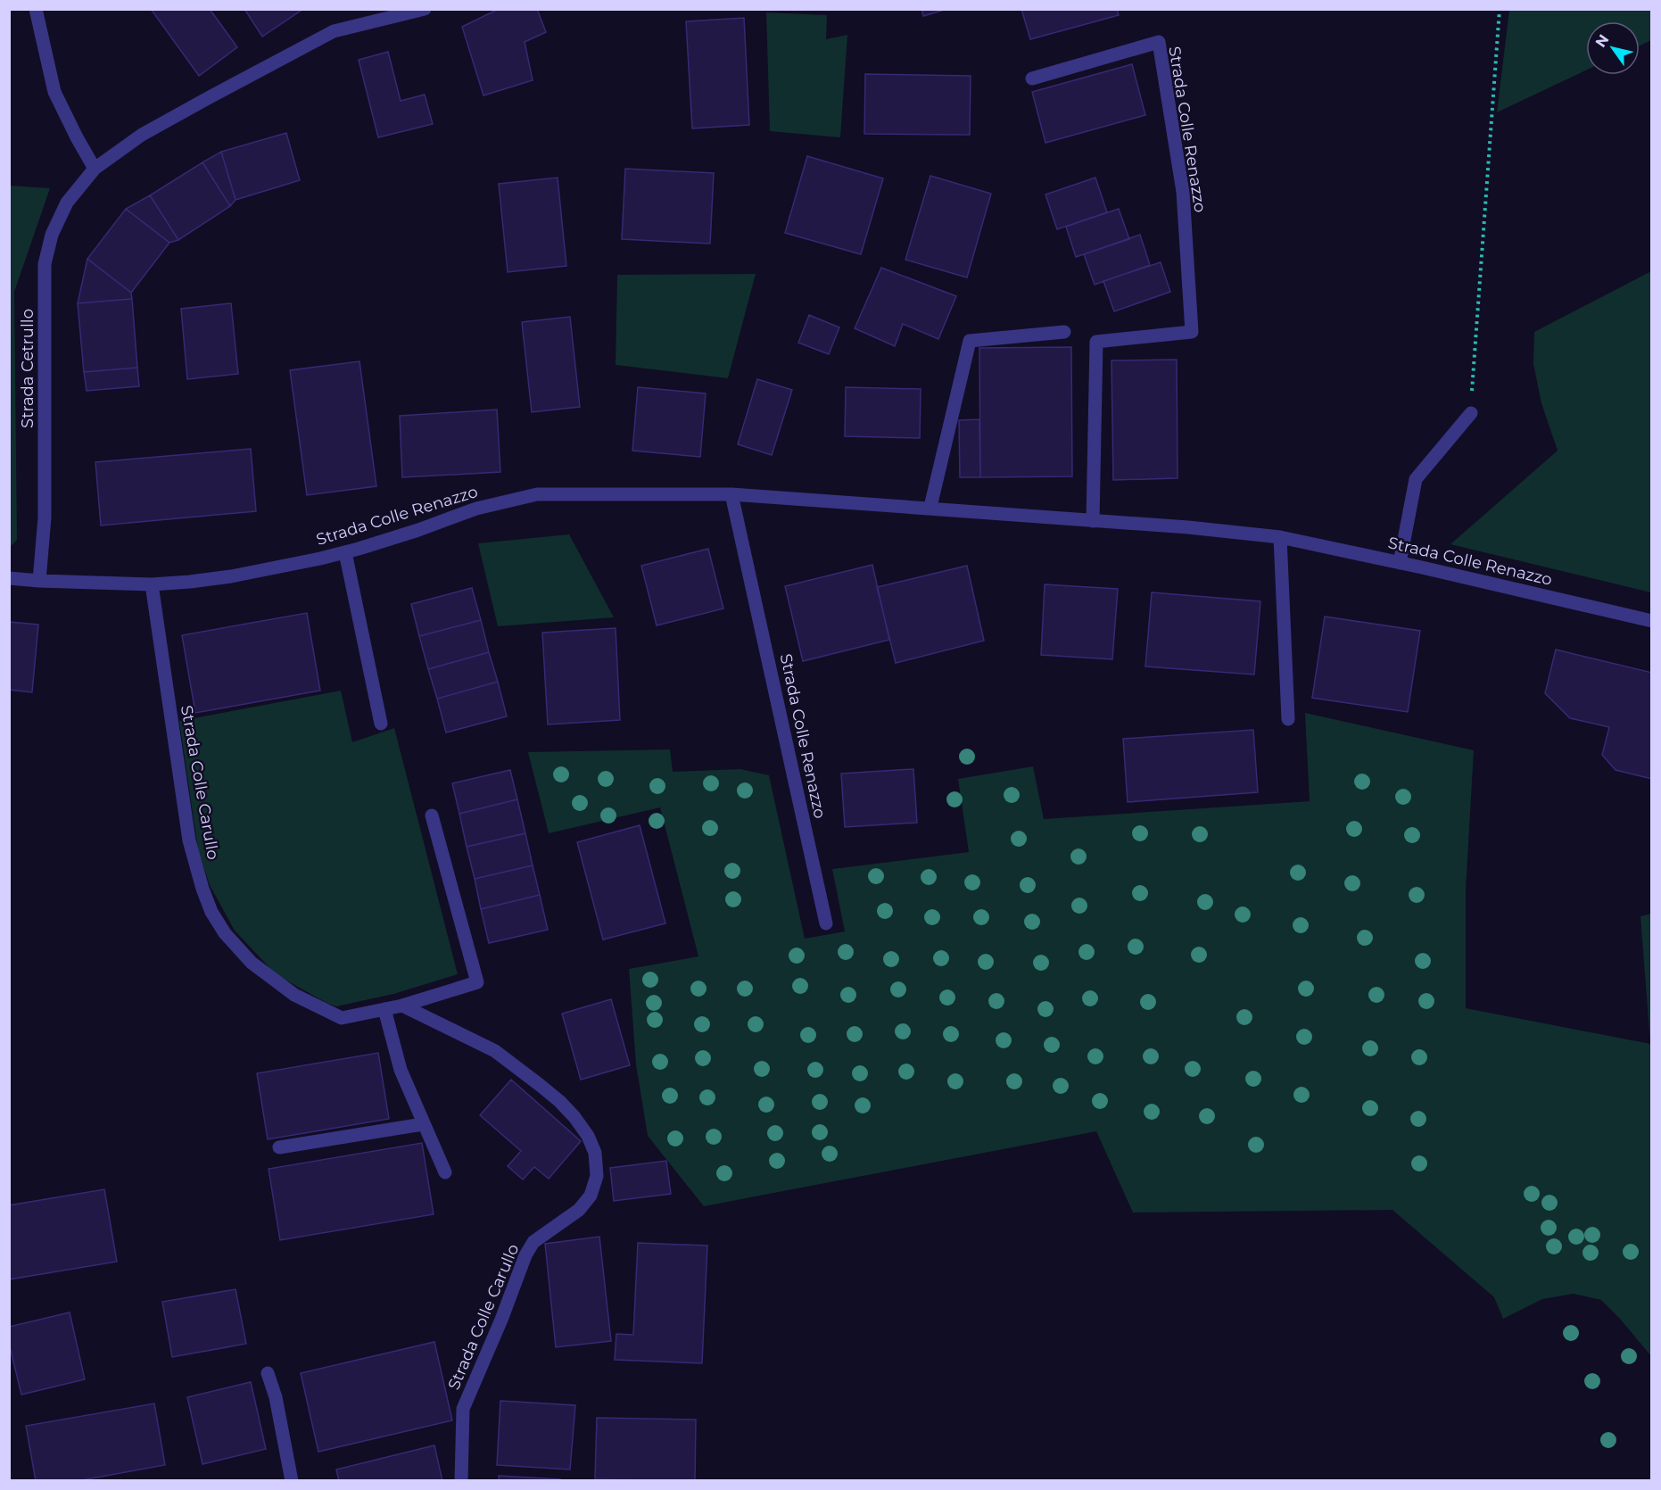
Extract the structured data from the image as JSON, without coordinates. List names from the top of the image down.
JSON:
{
  "streets": {
    "street": ["Strada Colle Renazzo", "Strada Cetrullo", "Strada Colle Carullo"]
  },
  "crossings": [
    ["Strada Colle Renazzo", "Strada Cetrullo"],
    ["Strada Colle Renazzo", "Strada Colle Carullo"]
  ],
  "north": "top left"
}
